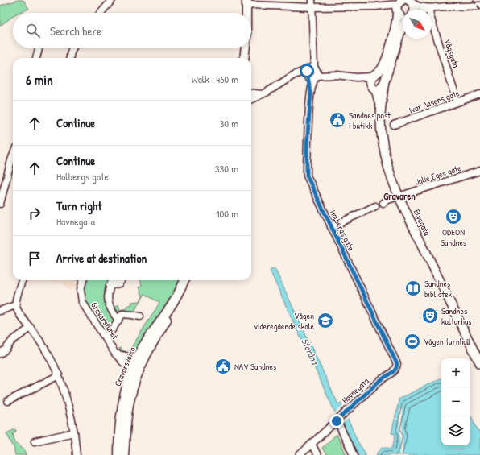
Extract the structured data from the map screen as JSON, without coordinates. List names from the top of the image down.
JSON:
{
  "streets": {
    "main road": ["Elvegata", "Gravarsveien"],
    "street": [
      "Vågsgata",
      "Ivar Aasens gate",
      "Julie Eges gate",
      "Holbergs gate",
      "Gravarstunet",
      "Havnegata"
    ]
  },
  "crossings": [
    ["Vågsgata", "Ivar Aasens gate"],
    ["Julie Eges gate", "Elvegata"],
    ["Holbergs gate", "Havnegata"],
    ["Gravarstunet", "Gravarsveien"]
  ],
  "districts": ["Gravaren"],
  "water": ["Storåna"],
  "places": {
    "public building": ["Sandnes post i butikk", "NAV Sandnes"],
    "theatre": ["ODEON Sandnes", "Sandnes kulturhus"],
    "library": ["Sandnes bibliotek"],
    "school or university": ["Vågen videregående skole"],
    "sports": ["Vågen turnhall"]
  },
  "north": "bottom right",
  "page": {
    "search": "Search here",
    "heading": ["6 min", "Walk · 460 m"],
    "list": [
      ["Continue", "30 m"],
      ["Continue", "Holbergs gate", "330 m"],
      ["Turn right", "Havnegata", "100 m"],
      "Arrive at destination"
    ],
    "map_buttons": ["+", "−"]
  }
}
